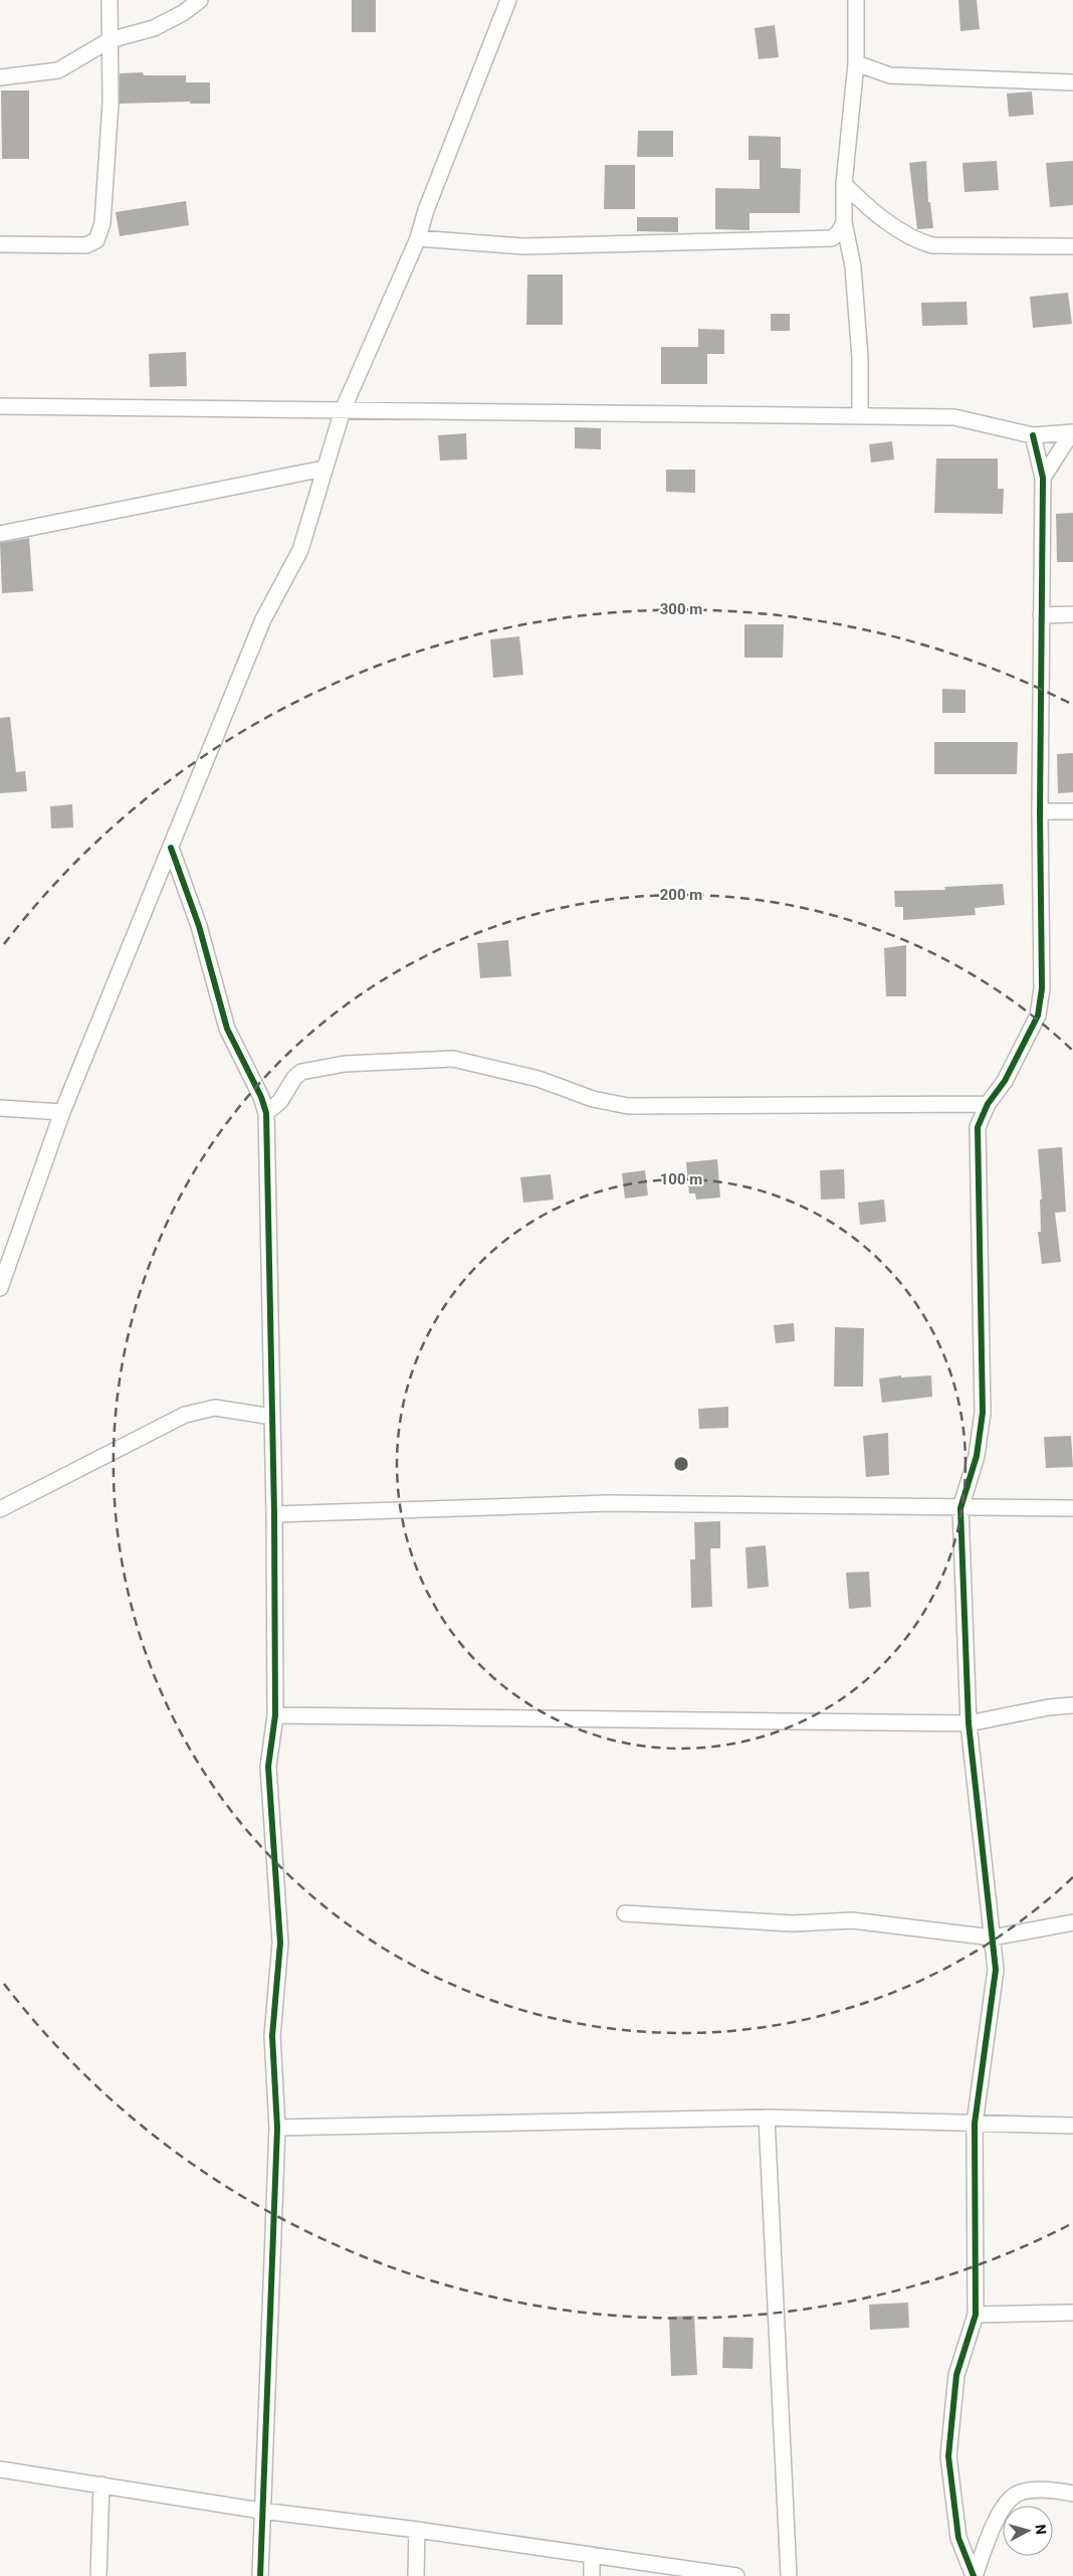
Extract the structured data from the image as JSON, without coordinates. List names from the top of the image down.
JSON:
{
  "north": "right",
  "rings": ["300 m", "200 m", "100 m"]
}
